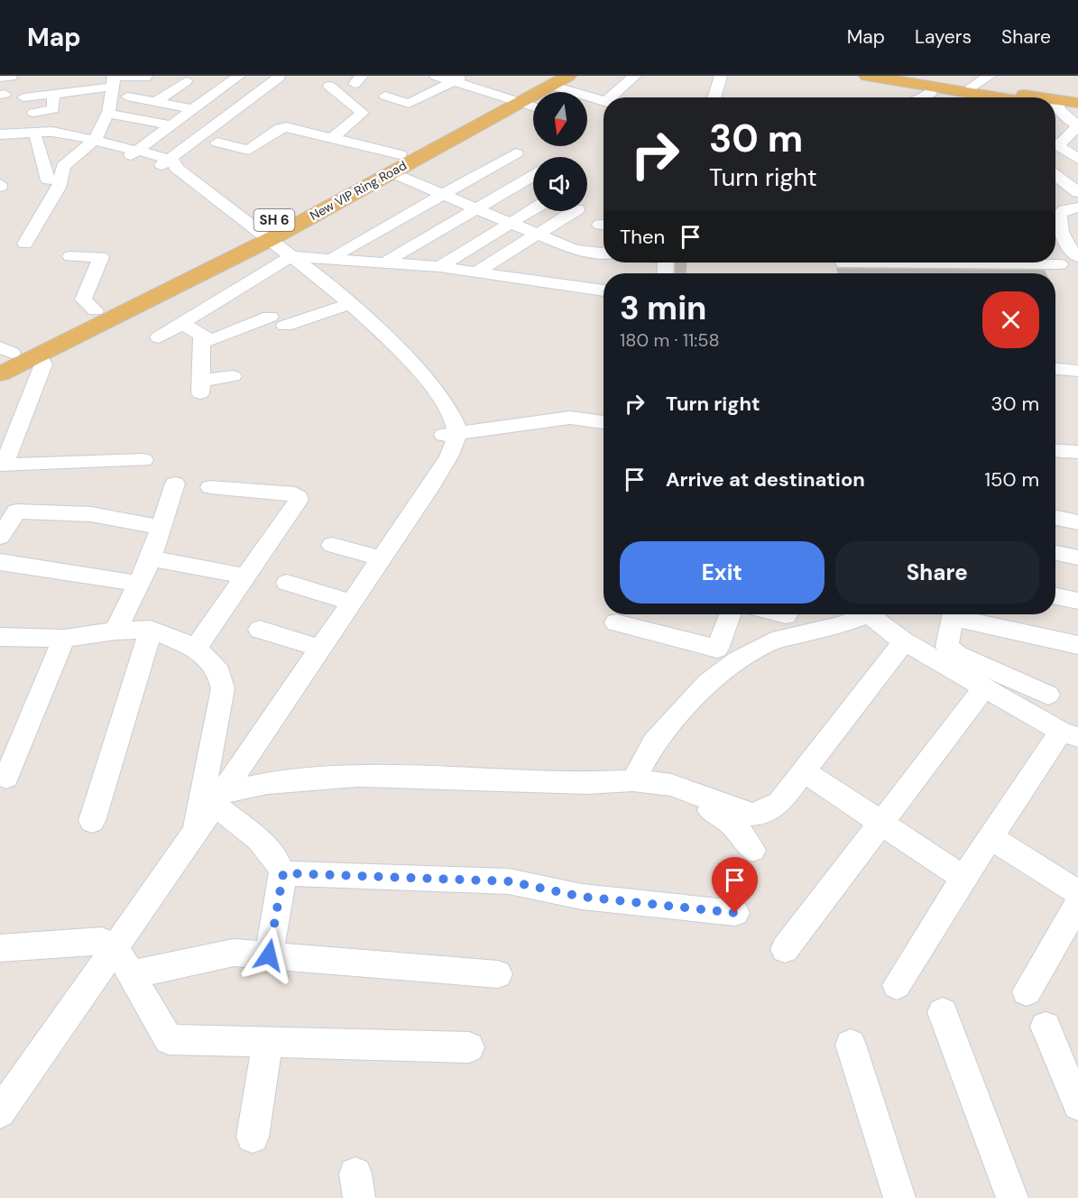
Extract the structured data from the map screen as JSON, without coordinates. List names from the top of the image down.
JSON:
{
  "streets": {
    "main road": ["New VIP Ring Road", "SH 6"]
  },
  "north": "bottom",
  "page": {
    "header": "Map",
    "nav": ["Map", "Layers", "Share"],
    "turn": ["30 m", "Turn right"],
    "then": "Then",
    "heading": ["3 min", "180 m · 11:58"],
    "list": [
      {
        "name": "Turn right",
        "value": "30 m"
      },
      {
        "name": "Arrive at destination",
        "value": "150 m"
      }
    ],
    "buttons": ["Exit", "Share"]
  }
}
